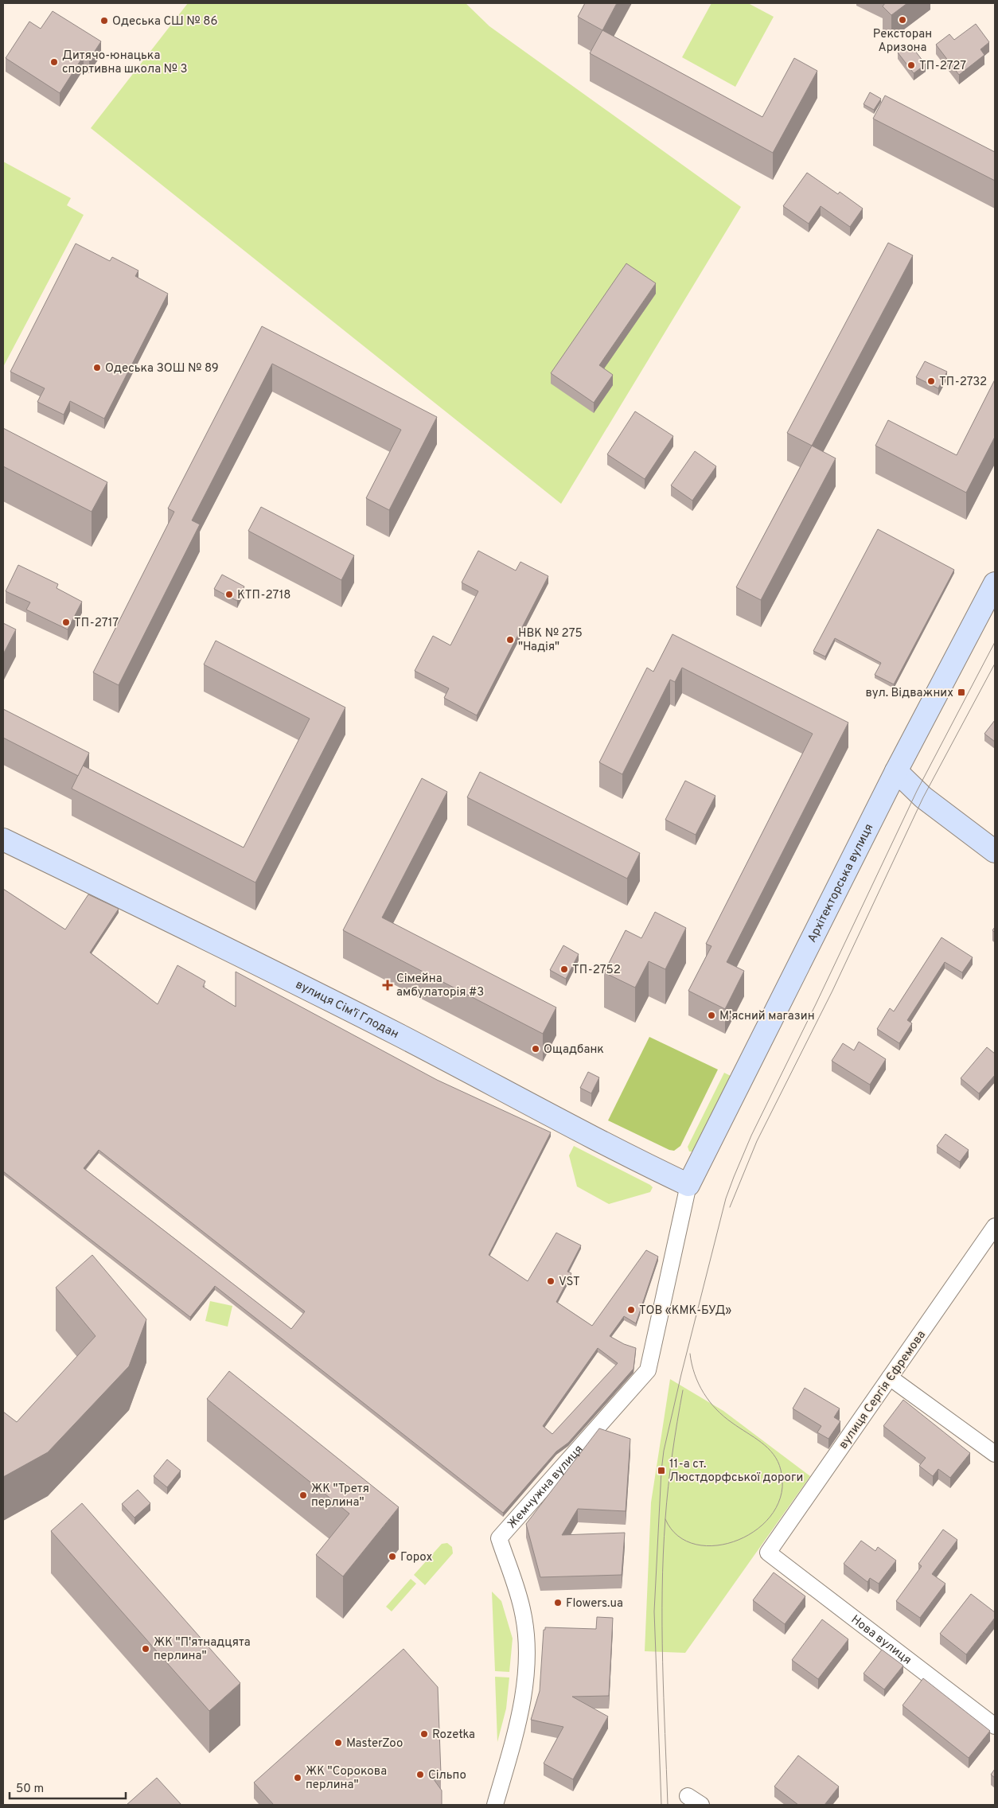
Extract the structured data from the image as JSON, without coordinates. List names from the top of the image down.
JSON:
{
  "streets": {
    "street": [
      "Архітекторська вулиця",
      "вулиця Сім'ї Глодан",
      "вулиця Сергія Єфремова",
      "Жемчужна вулиця",
      "Нова вулиця"
    ]
  },
  "crossings": [
    ["Архітекторська вулиця", "вулиця Сім'ї Глодан"],
    ["Архітекторська вулиця", "Жемчужна вулиця"],
    ["вулиця Сім'ї Глодан", "Жемчужна вулиця"],
    ["вулиця Сергія Єфремова", "Нова вулиця"]
  ],
  "places": {
    "other": [
      "Рексторан Аризона",
      "Одеська СШ № 86",
      "Дитячо-юнацька спортивна школа № 3",
      "ТП-2727",
      "Одеська ЗОШ № 89",
      "ТП-2732",
      "КТП-2718",
      "ТП-2717",
      "НВК № 275 \"Надія\"",
      "ТП-2752",
      "М'ясний магазин",
      "Ощадбанк",
      "VST",
      "ТОВ «КМК-БУД»",
      "ЖК \"Третя перлина\"",
      "Горох",
      "Flowers.ua",
      "ЖК \"П'ятнадцята перлина\"",
      "Rozetka",
      "MasterZoo",
      "Сільпо",
      "ЖК \"Сорокова перлина\""
    ],
    "transit": ["вул. Відважних", "11-а ст. Люстдорфської дороги"],
    "health": ["Сімейна амбулаторія #3"]
  },
  "scale_bar": "50 m"
}
